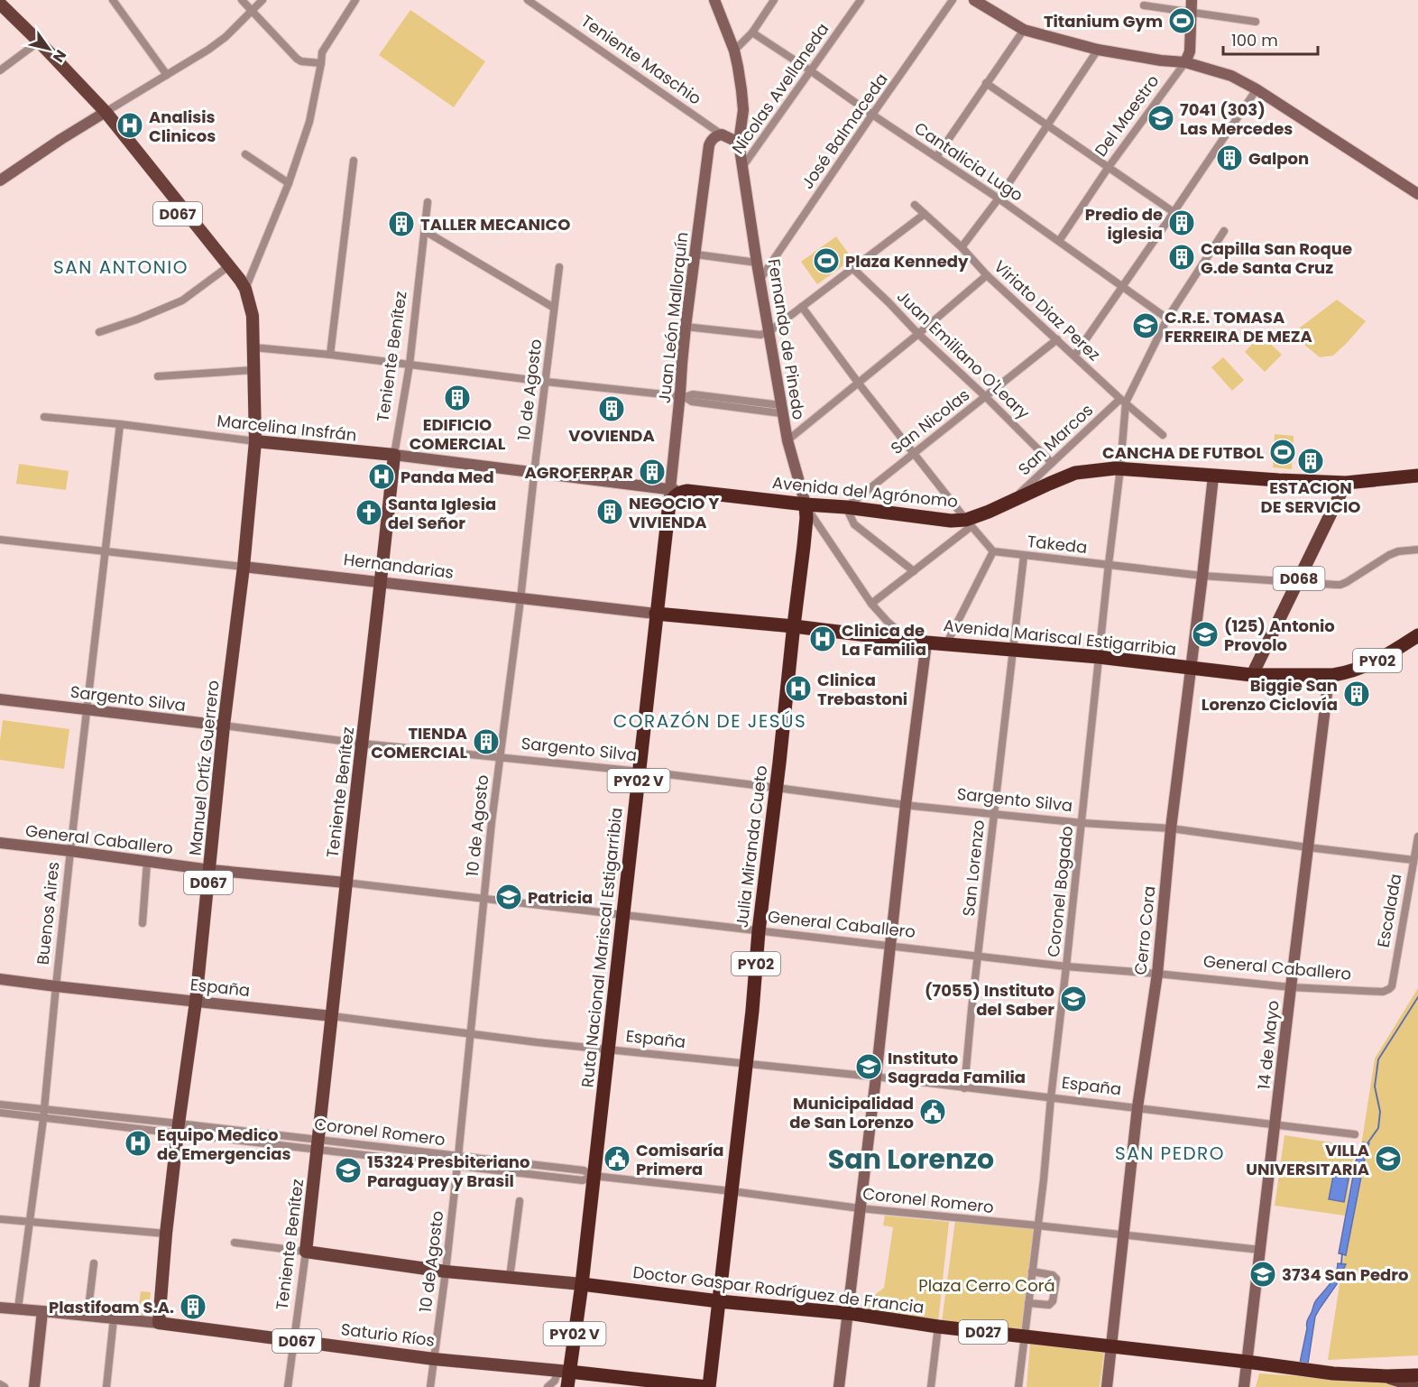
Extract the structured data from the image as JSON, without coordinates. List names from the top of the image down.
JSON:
{
  "streets": {
    "highway": [
      "Avenida del Agrónomo",
      "Hernandarias",
      "Avenida Mariscal Estigarribia",
      "PY02",
      "PY02 V",
      "Julia Miranda Cueto",
      "Ruta Nacional Mariscal Estigarribia",
      "Doctor Gaspar Rodríguez de Francia",
      "D027",
      "Saturio Ríos"
    ],
    "main road": [
      "D067",
      "Teniente Benítez",
      "Marcelina Insfrán",
      "D068",
      "Manuel Ortíz Guerrero"
    ],
    "street": [
      "Teniente Maschio",
      "Nicolas Avellaneda",
      "Del Maestro",
      "José Balmaceda",
      "Cantalicia Lugo",
      "Viriato Diaz Perez",
      "Juan León Mallorquín",
      "Fernando de Pinedo",
      "Juan Emiliano O'Leary",
      "10 de Agosto",
      "San Nicolas",
      "San Marcos",
      "Takeda",
      "Sargento Silva",
      "General Caballero",
      "San Lorenzo",
      "Coronel Bogado",
      "Escalada",
      "Buenos Aires",
      "Cerro Cora",
      "España",
      "14 de Mayo",
      "Coronel Romero"
    ]
  },
  "crossings": [
    ["Teniente Maschio", "Juan León Mallorquín"],
    ["Teniente Maschio", "Fernando de Pinedo"],
    ["Nicolas Avellaneda", "Cantalicia Lugo"],
    ["Nicolas Avellaneda", "Fernando de Pinedo"],
    ["Del Maestro", "Cantalicia Lugo"],
    ["José Balmaceda", "Cantalicia Lugo"],
    ["José Balmaceda", "Fernando de Pinedo"],
    ["Cantalicia Lugo", "Coronel Bogado"],
    ["D067", "Marcelina Insfrán"],
    ["D067", "Manuel Ortíz Guerrero"],
    ["Viriato Diaz Perez", "San Nicolas"],
    ["Viriato Diaz Perez", "San Marcos"],
    ["Viriato Diaz Perez", "Coronel Bogado"],
    ["Juan León Mallorquín", "Marcelina Insfrán"],
    ["Juan León Mallorquín", "Ruta Nacional Mariscal Estigarribia"],
    ["Fernando de Pinedo", "Avenida del Agrónomo"],
    ["Fernando de Pinedo", "Avenida Mariscal Estigarribia"],
    ["Fernando de Pinedo", "Julia Miranda Cueto"],
    ["Juan Emiliano O'Leary", "San Nicolas"],
    ["Juan Emiliano O'Leary", "San Marcos"],
    ["Teniente Benítez", "Marcelina Insfrán"],
    ["Teniente Benítez", "Hernandarias"],
    ["Teniente Benítez", "Sargento Silva"],
    ["Teniente Benítez", "General Caballero"],
    ["Teniente Benítez", "España"],
    ["Teniente Benítez", "Coronel Romero"],
    ["Teniente Benítez", "Doctor Gaspar Rodríguez de Francia"],
    ["Teniente Benítez", "Saturio Ríos"],
    ["10 de Agosto", "Marcelina Insfrán"],
    ["10 de Agosto", "Hernandarias"],
    ["10 de Agosto", "Sargento Silva"],
    ["10 de Agosto", "General Caballero"],
    ["10 de Agosto", "España"],
    ["10 de Agosto", "Coronel Romero"],
    ["10 de Agosto", "Doctor Gaspar Rodríguez de Francia"],
    ["10 de Agosto", "Saturio Ríos"],
    ["San Nicolas", "Avenida del Agrónomo"],
    ["Marcelina Insfrán", "Avenida del Agrónomo"],
    ["Marcelina Insfrán", "Manuel Ortíz Guerrero"],
    ["Marcelina Insfrán", "Buenos Aires"],
    ["San Marcos", "Avenida del Agrónomo"],
    ["San Marcos", "Coronel Bogado"],
    ["Avenida del Agrónomo", "D068"],
    ["Avenida del Agrónomo", "Julia Miranda Cueto"],
    ["Avenida del Agrónomo", "Coronel Bogado"],
    ["Avenida del Agrónomo", "Cerro Cora"],
    ["Takeda", "D068"],
    ["Takeda", "San Lorenzo"],
    ["Takeda", "Coronel Bogado"],
    ["Takeda", "Cerro Cora"],
    ["Hernandarias", "Avenida Mariscal Estigarribia"],
    ["Hernandarias", "Manuel Ortíz Guerrero"],
    ["Hernandarias", "Julia Miranda Cueto"],
    ["Hernandarias", "Buenos Aires"],
    ["Hernandarias", "Ruta Nacional Mariscal Estigarribia"],
    ["D068", "Avenida Mariscal Estigarribia"],
    ["D068", "PY02"],
    ["Avenida Mariscal Estigarribia", "PY02"],
    ["Avenida Mariscal Estigarribia", "Julia Miranda Cueto"],
    ["Avenida Mariscal Estigarribia", "San Lorenzo"],
    ["Avenida Mariscal Estigarribia", "Coronel Bogado"],
    ["Avenida Mariscal Estigarribia", "Cerro Cora"],
    ["PY02", "14 de Mayo"],
    ["Sargento Silva", "Manuel Ortíz Guerrero"],
    ["Sargento Silva", "Julia Miranda Cueto"],
    ["Sargento Silva", "San Lorenzo"],
    ["Sargento Silva", "Coronel Bogado"],
    ["Sargento Silva", "Escalada"],
    ["Sargento Silva", "Buenos Aires"],
    ["Sargento Silva", "Cerro Cora"],
    ["Sargento Silva", "Ruta Nacional Mariscal Estigarribia"],
    ["Sargento Silva", "14 de Mayo"],
    ["Manuel Ortíz Guerrero", "General Caballero"],
    ["Manuel Ortíz Guerrero", "España"],
    ["Manuel Ortíz Guerrero", "Coronel Romero"],
    ["Manuel Ortíz Guerrero", "Saturio Ríos"],
    ["General Caballero", "Julia Miranda Cueto"],
    ["General Caballero", "San Lorenzo"],
    ["General Caballero", "Coronel Bogado"],
    ["General Caballero", "Escalada"],
    ["General Caballero", "Buenos Aires"],
    ["General Caballero", "Cerro Cora"],
    ["General Caballero", "Ruta Nacional Mariscal Estigarribia"],
    ["General Caballero", "14 de Mayo"],
    ["Julia Miranda Cueto", "España"],
    ["Julia Miranda Cueto", "Coronel Romero"],
    ["Julia Miranda Cueto", "Doctor Gaspar Rodríguez de Francia"],
    ["Julia Miranda Cueto", "Saturio Ríos"],
    ["San Lorenzo", "España"],
    ["Coronel Bogado", "España"],
    ["Coronel Bogado", "Coronel Romero"],
    ["Coronel Bogado", "Doctor Gaspar Rodríguez de Francia"],
    ["Buenos Aires", "España"],
    ["Buenos Aires", "Coronel Romero"],
    ["Buenos Aires", "Saturio Ríos"],
    ["Cerro Cora", "España"],
    ["Cerro Cora", "Coronel Romero"],
    ["Cerro Cora", "Doctor Gaspar Rodríguez de Francia"],
    ["Ruta Nacional Mariscal Estigarribia", "España"],
    ["Ruta Nacional Mariscal Estigarribia", "Coronel Romero"],
    ["Ruta Nacional Mariscal Estigarribia", "Doctor Gaspar Rodríguez de Francia"],
    ["Ruta Nacional Mariscal Estigarribia", "Saturio Ríos"],
    ["España", "14 de Mayo"],
    ["14 de Mayo", "Coronel Romero"],
    ["14 de Mayo", "Doctor Gaspar Rodríguez de Francia"],
    ["14 de Mayo", "D027"],
    ["Doctor Gaspar Rodríguez de Francia", "D027"]
  ],
  "districts": [
    "SAN ANTONIO",
    "CORAZÓN DE JESÚS",
    "SAN PEDRO",
    "San Lorenzo"
  ],
  "parks": ["Plaza Cerro Corá"],
  "places": {
    "sports": ["Titanium Gym", "Plaza Kennedy", "CANCHA DE FUTBOL"],
    "school or university": [
      "7041 (303) Las Mercedes",
      "C.R.E. TOMASA FERREIRA DE MEZA",
      "(125) Antonio Provolo",
      "Patricia",
      "(7055) Instituto del Saber",
      "Instituto Sagrada Familia",
      "VILLA UNIVERSITARIA",
      "15324 Presbiteriano Paraguay y Brasil",
      "3734 San Pedro"
    ],
    "hospital": [
      "Analisis Clinicos",
      "Panda Med",
      "Clinica de La Familia",
      "Clinica Trebastoni",
      "Equipo Medico de Emergencias"
    ],
    "building": [
      "Galpon",
      "Predio de iglesia",
      "TALLER MECANICO",
      "Capilla San Roque G.de Santa Cruz",
      "EDIFICIO COMERCIAL",
      "VOVIENDA",
      "ESTACION DE SERVICIO",
      "AGROFERPAR",
      "NEGOCIO Y VIVIENDA",
      "Biggie San Lorenzo Ciclovía",
      "TIENDA COMERCIAL",
      "Plastifoam S.A."
    ],
    "church": ["Santa Iglesia del Señor"],
    "public building": ["Municipalidad de San Lorenzo", "Comisaría Primera"]
  },
  "scale_bar": "100 m",
  "north": "bottom right"
}
